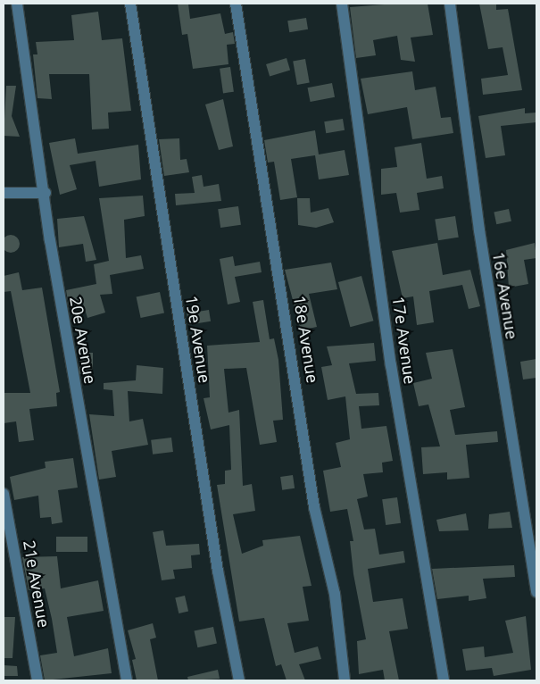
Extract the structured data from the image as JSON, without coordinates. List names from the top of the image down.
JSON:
{
  "streets": {
    "street": [
      "16e Avenue",
      "19e Avenue",
      "18e Avenue",
      "20e Avenue",
      "17e Avenue",
      "21e Avenue"
    ]
  }
}
